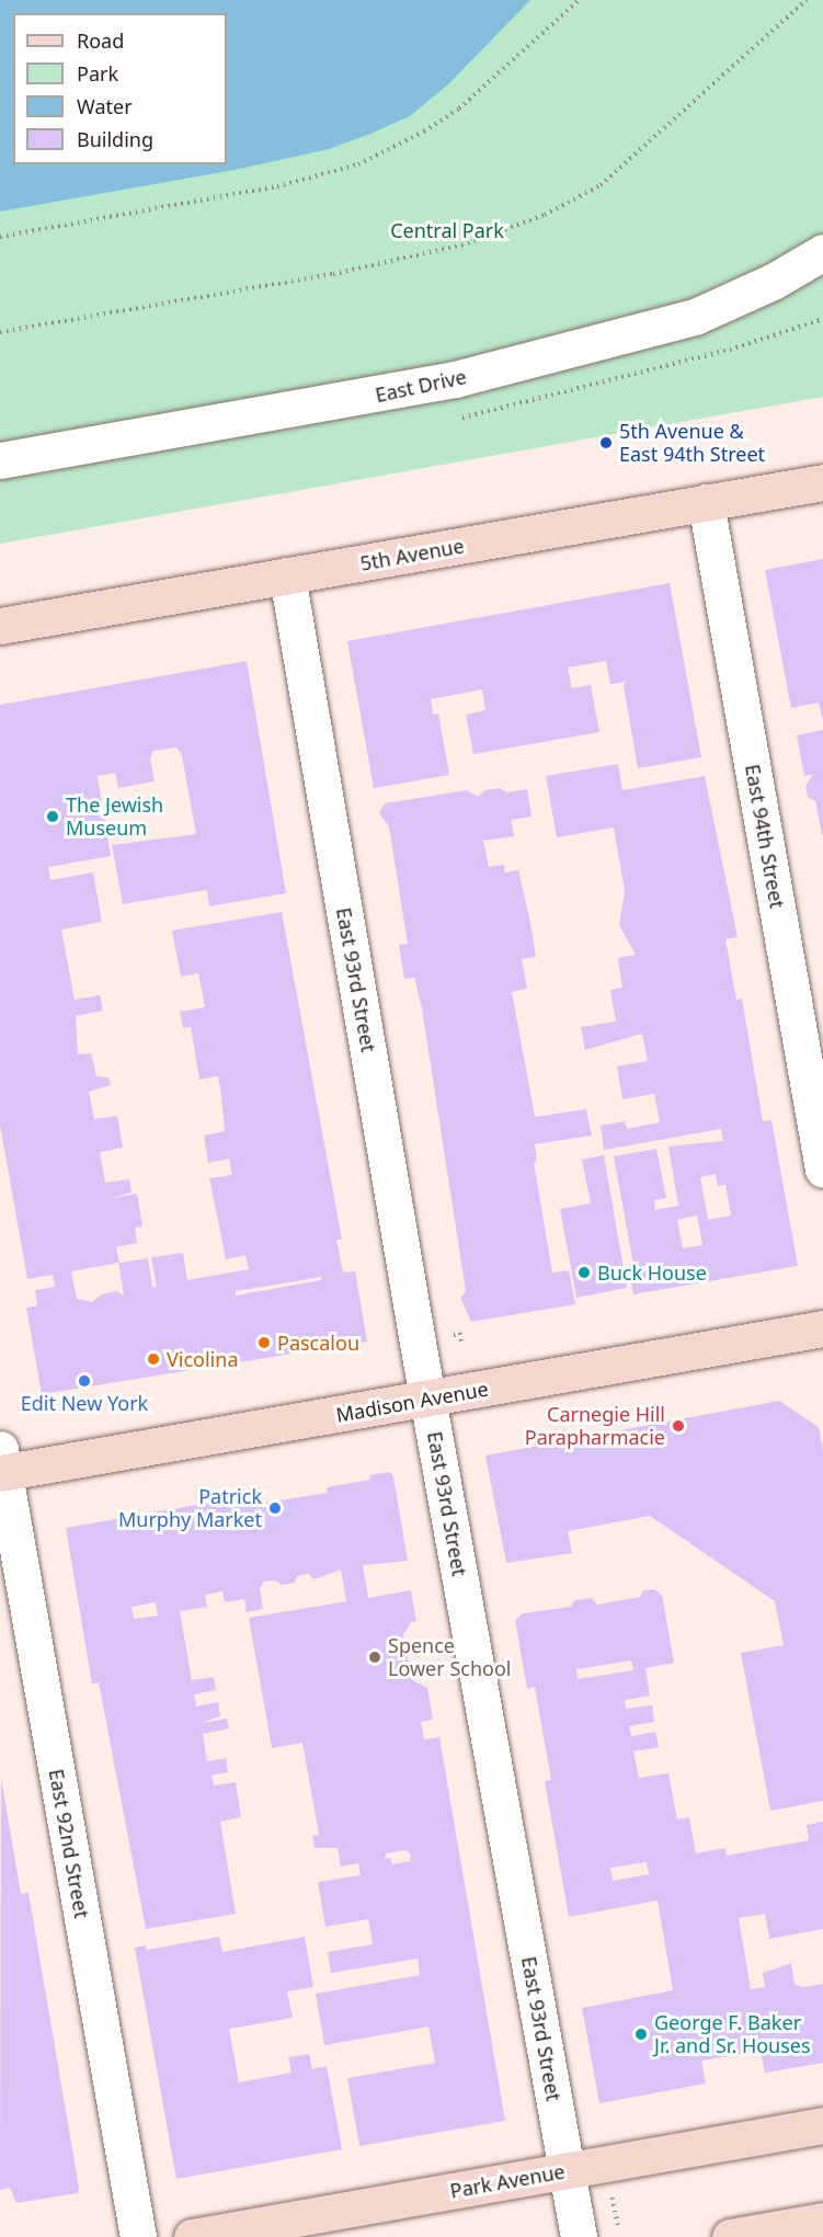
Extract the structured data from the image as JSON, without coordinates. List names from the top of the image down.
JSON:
{
  "streets": {
    "main road": ["5th Avenue", "Madison Avenue", "Park Avenue"],
    "street": [
      "East Drive",
      "East 94th Street",
      "East 93rd Street",
      "East 92nd Street"
    ]
  },
  "crossings": [
    ["5th Avenue", "East 94th Street"],
    ["5th Avenue", "East 93rd Street"],
    ["East 93rd Street", "Madison Avenue"],
    ["East 93rd Street", "Park Avenue"],
    ["Madison Avenue", "East 92nd Street"]
  ],
  "parks": ["Central Park"],
  "places": [
    "5th Avenue & East 94th Street",
    "The Jewish Museum",
    "Buck House",
    "Pascalou",
    "Vicolina",
    "Edit New York",
    "Carnegie Hill Parapharmacie",
    "Patrick Murphy Market",
    "Spence Lower School",
    "George F. Baker Jr. and Sr. Houses"
  ],
  "legend": [
    "Road",
    "Park",
    "Water",
    "Building"
  ]
}
